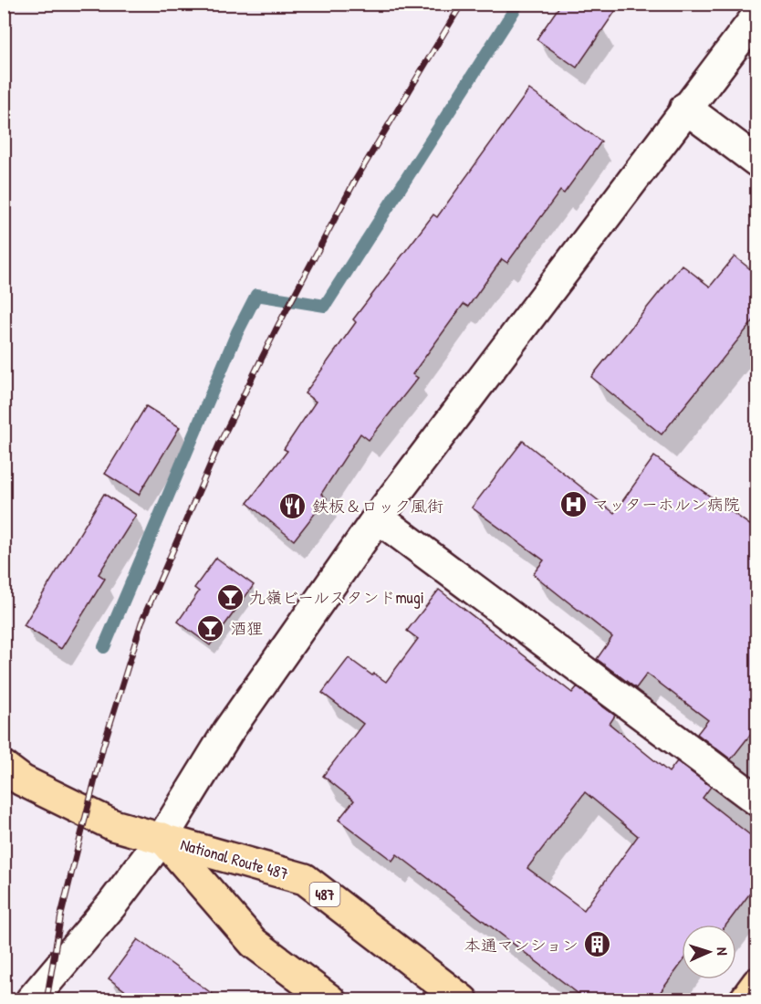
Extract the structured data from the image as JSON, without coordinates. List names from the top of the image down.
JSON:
{
  "streets": {
    "highway": ["National Route 487", "487"]
  },
  "places": {
    "hospital": ["マッターホルン病院"],
    "restaurant": ["鉄板＆ロック風街"],
    "bar": ["九嶺ビールスタンドmugi", "酒狸"],
    "building": ["本通マンション"]
  },
  "north": "right"
}
